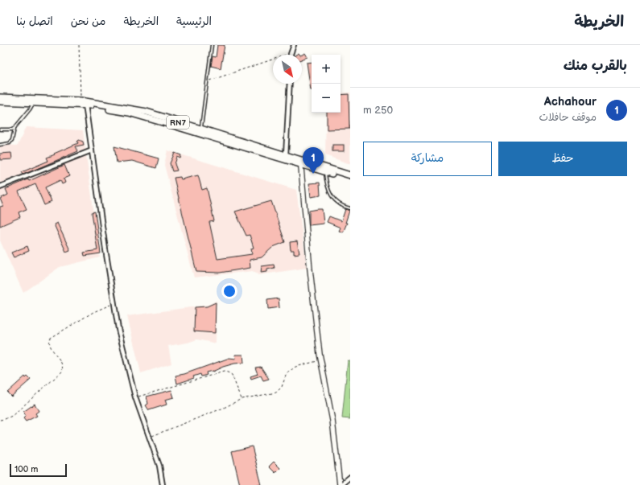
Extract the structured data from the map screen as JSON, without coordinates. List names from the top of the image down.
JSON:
{
  "streets": {
    "highway": ["RN7"]
  },
  "scale_bar": "100 m",
  "north": "bottom right",
  "page": {
    "header": "الخريطة",
    "nav": [
      "الرئيسية",
      "الخريطة",
      "من نحن",
      "اتصل بنا"
    ],
    "heading": "بالقرب منك",
    "map_buttons": ["+", "−"],
    "list": [
      {
        "mark": "1",
        "name": "Achahour",
        "note": "موقف حافلات",
        "value": "250 m"
      }
    ],
    "buttons": ["حفظ", "مشاركة"],
    "pins": "1",
    "scale": "100 m"
  }
}
